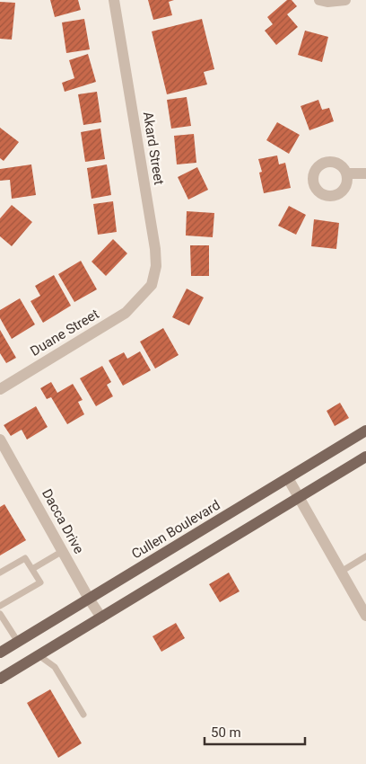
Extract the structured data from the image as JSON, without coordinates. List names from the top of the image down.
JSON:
{
  "streets": {
    "main road": ["Cullen Boulevard"],
    "street": ["Akard Street", "Duane Street", "Dacca Drive"]
  },
  "crossings": [
    ["Akard Street", "Duane Street"],
    ["Dacca Drive", "Cullen Boulevard"]
  ],
  "scale_bar": "50 m"
}
